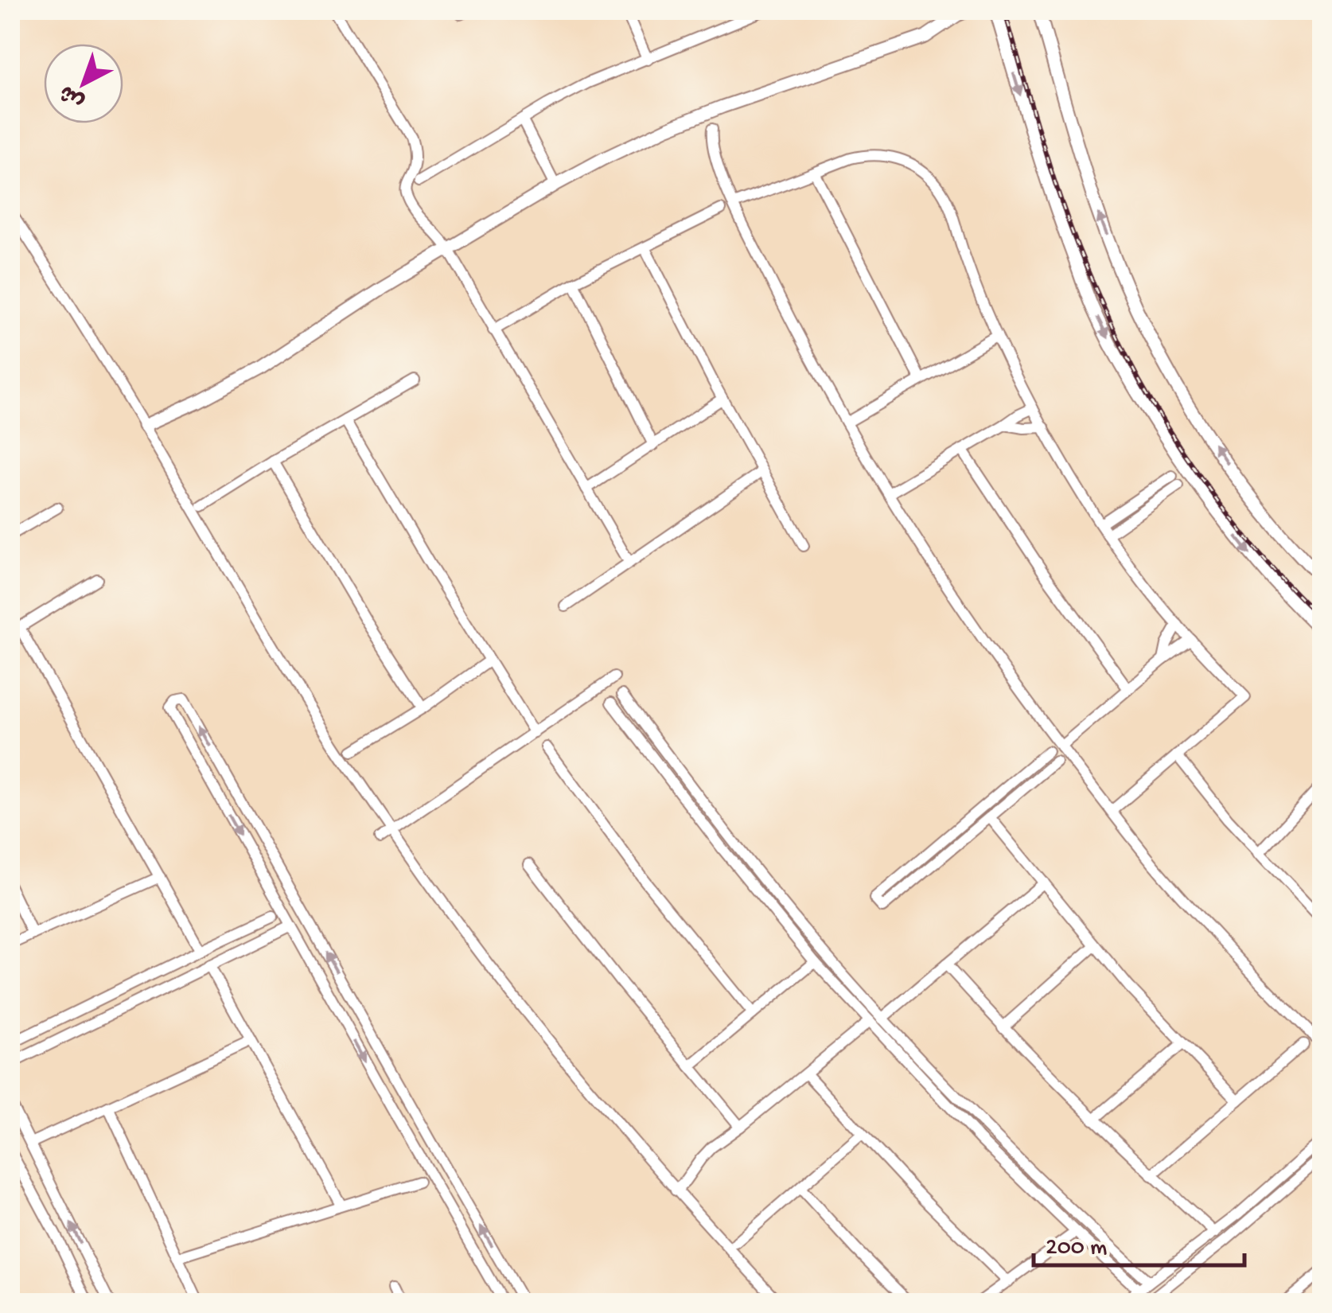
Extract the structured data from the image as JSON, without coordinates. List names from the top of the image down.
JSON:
{
  "scale_bar": "200 m",
  "north": "bottom left"
}
